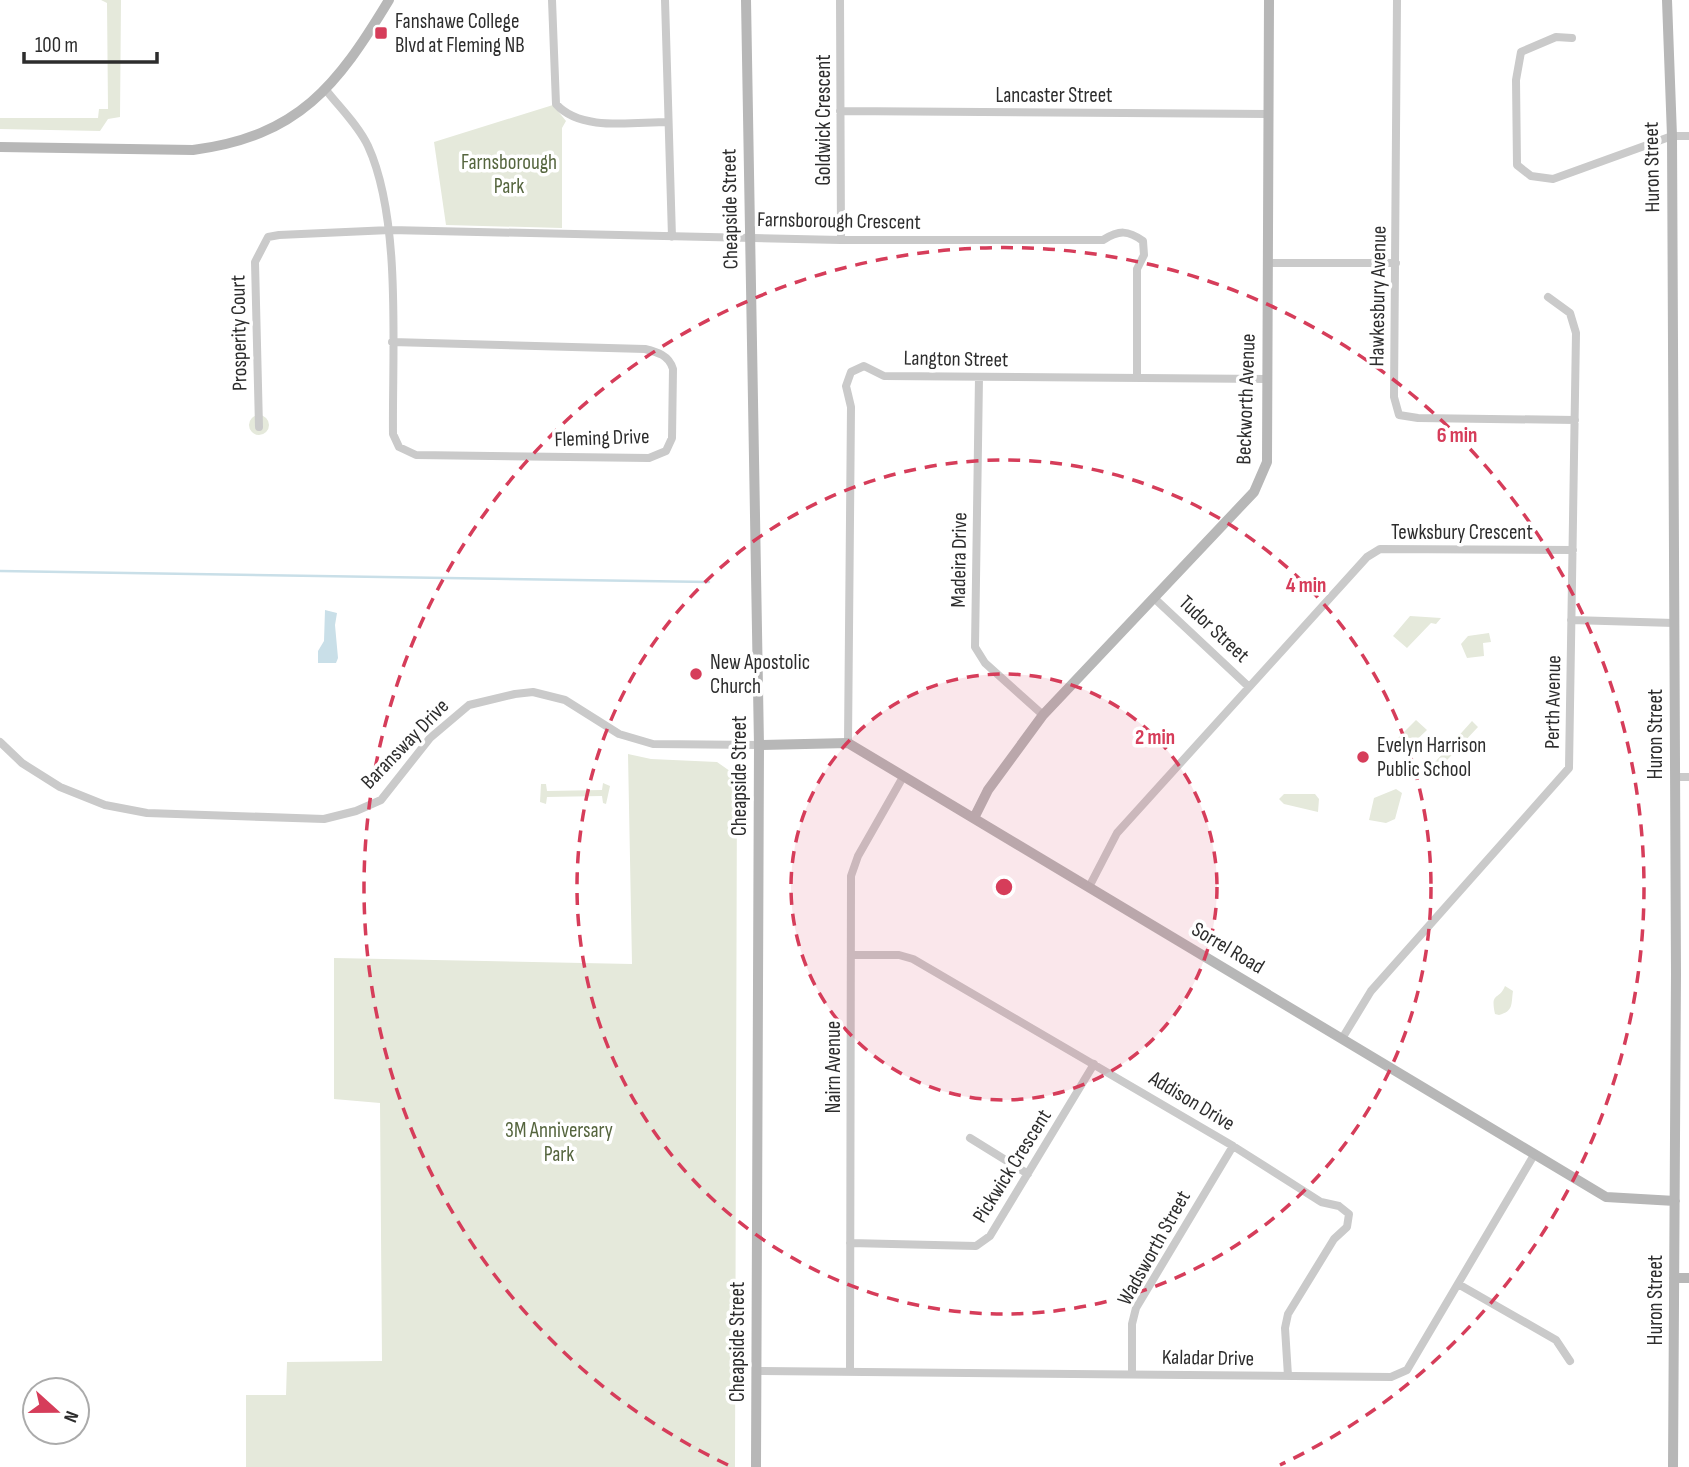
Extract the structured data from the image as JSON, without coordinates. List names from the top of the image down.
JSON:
{
  "streets": {
    "street": [
      "Lancaster Street",
      "Goldwick Crescent",
      "Huron Street",
      "Cheapside Street",
      "Farnsborough Crescent",
      "Hawkesbury Avenue",
      "Prosperity Court",
      "Langton Street",
      "Beckworth Avenue",
      "Fleming Drive",
      "Tewksbury Crescent",
      "Madeira Drive",
      "Tudor Street",
      "Perth Avenue",
      "Baransway Drive",
      "Sorrel Road",
      "Nairn Avenue",
      "Addison Drive",
      "Pickwick Crescent",
      "Wadsworth Street",
      "Kaladar Drive"
    ]
  },
  "crossings": [
    ["Lancaster Street", "Goldwick Crescent"],
    ["Lancaster Street", "Beckworth Avenue"],
    ["Goldwick Crescent", "Farnsborough Crescent"],
    ["Huron Street", "Sorrel Road"],
    ["Cheapside Street", "Farnsborough Crescent"],
    ["Cheapside Street", "Baransway Drive"],
    ["Cheapside Street", "Kaladar Drive"],
    ["Farnsborough Crescent", "Prosperity Court"],
    ["Farnsborough Crescent", "Langton Street"],
    ["Farnsborough Crescent", "Fleming Drive"],
    ["Hawkesbury Avenue", "Perth Avenue"],
    ["Prosperity Court", "Fleming Drive"],
    ["Langton Street", "Beckworth Avenue"],
    ["Langton Street", "Madeira Drive"],
    ["Langton Street", "Sorrel Road"],
    ["Beckworth Avenue", "Madeira Drive"],
    ["Beckworth Avenue", "Tudor Street"],
    ["Beckworth Avenue", "Sorrel Road"],
    ["Tewksbury Crescent", "Tudor Street"],
    ["Tewksbury Crescent", "Perth Avenue"],
    ["Tewksbury Crescent", "Sorrel Road"],
    ["Perth Avenue", "Sorrel Road"],
    ["Sorrel Road", "Nairn Avenue"],
    ["Sorrel Road", "Kaladar Drive"],
    ["Nairn Avenue", "Addison Drive"],
    ["Nairn Avenue", "Pickwick Crescent"],
    ["Nairn Avenue", "Kaladar Drive"],
    ["Addison Drive", "Pickwick Crescent"],
    ["Addison Drive", "Wadsworth Street"],
    ["Addison Drive", "Kaladar Drive"],
    ["Wadsworth Street", "Kaladar Drive"]
  ],
  "parks": ["Farnsborough Park", "3M Anniversary Park"],
  "places": {
    "transit": ["Fanshawe College Blvd at Fleming NB"],
    "other": ["New Apostolic Church", "Evelyn Harrison Public School"]
  },
  "scale_bar": "100 m",
  "north": "right",
  "rings": ["6 min", "4 min", "2 min"]
}
